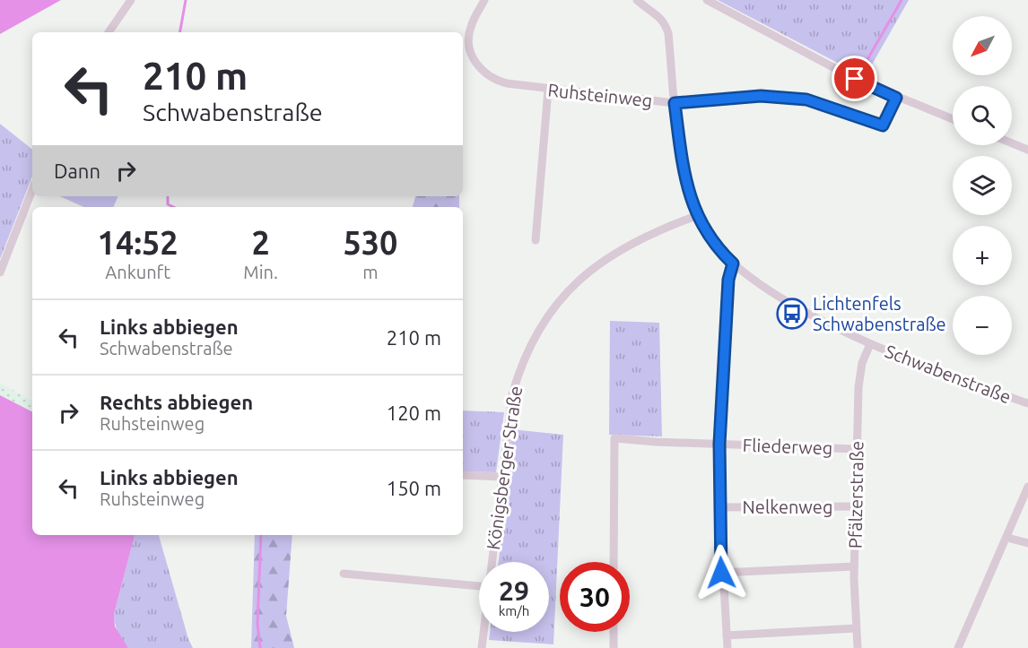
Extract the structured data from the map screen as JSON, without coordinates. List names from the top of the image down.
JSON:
{
  "streets": {
    "street": [
      "Ruhsteinweg",
      "Schwabenstraße",
      "Fliederweg",
      "Königsberger Straße",
      "Pfälzerstraße",
      "Nelkenweg"
    ]
  },
  "crossings": [
    ["Ruhsteinweg", "Schwabenstraße"],
    ["Schwabenstraße", "Königsberger Straße"],
    ["Schwabenstraße", "Pfälzerstraße"],
    ["Fliederweg", "Pfälzerstraße"],
    ["Pfälzerstraße", "Nelkenweg"]
  ],
  "places": {
    "bus stop": ["Lichtenfels Schwabenstraße"]
  },
  "north": "bottom left",
  "page": {
    "map_buttons": ["+", "−"],
    "turn": ["210 m", "Schwabenstraße"],
    "then": "Dann",
    "eta": [
      "14:52",
      "Ankunft",
      "2",
      "Min.",
      "530",
      "m"
    ],
    "list": [
      {
        "name": "Links abbiegen",
        "note": "Schwabenstraße",
        "value": "210 m"
      },
      {
        "name": "Rechts abbiegen",
        "note": "Ruhsteinweg",
        "value": "120 m"
      },
      {
        "name": "Links abbiegen",
        "note": "Ruhsteinweg",
        "value": "150 m"
      }
    ],
    "speed": "29 km/h",
    "limit": "30"
  }
}
